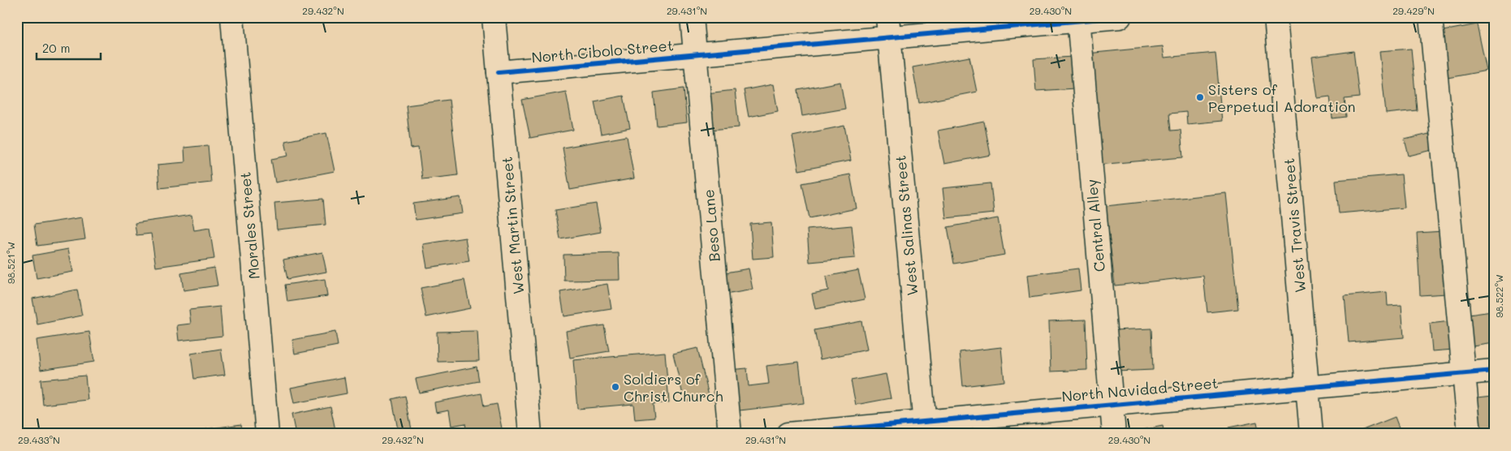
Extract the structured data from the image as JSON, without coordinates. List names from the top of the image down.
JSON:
{
  "streets": {
    "street": [
      "North Cibolo Street",
      "Morales Street",
      "West Martin Street",
      "Beso Lane",
      "West Salinas Street",
      "Central Alley",
      "West Travis Street",
      "North Navidad Street"
    ]
  },
  "crossings": [
    ["North Cibolo Street", "West Martin Street"],
    ["North Cibolo Street", "Beso Lane"],
    ["North Cibolo Street", "West Salinas Street"],
    ["North Cibolo Street", "Central Alley"],
    ["West Salinas Street", "North Navidad Street"],
    ["Central Alley", "North Navidad Street"],
    ["West Travis Street", "North Navidad Street"]
  ],
  "places": ["Sisters of Perpetual Adoration", "Soldiers of Christ Church"],
  "scale_bar": "20 m",
  "coordinates": [
    "29.432°N",
    "29.431°N",
    "29.430°N",
    "29.429°N",
    "98.521°W",
    "98.522°W",
    "29.433°N"
  ]
}
